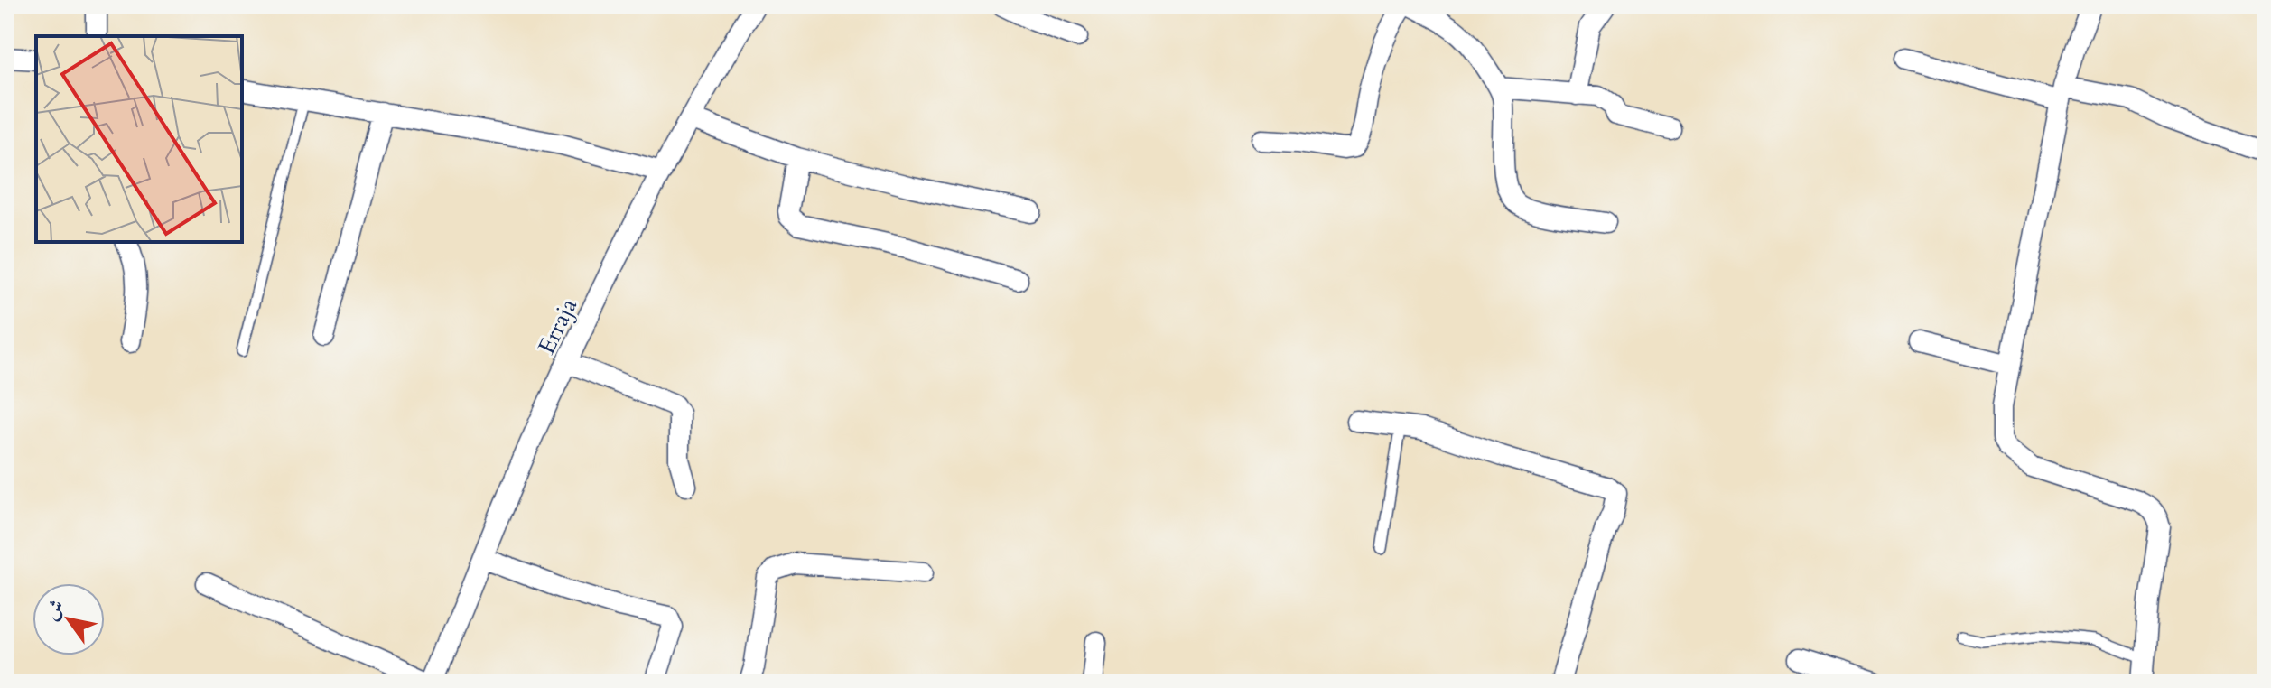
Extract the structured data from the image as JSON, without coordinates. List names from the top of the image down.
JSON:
{
  "streets": {
    "street": ["Erraja"]
  },
  "north": "top left"
}
